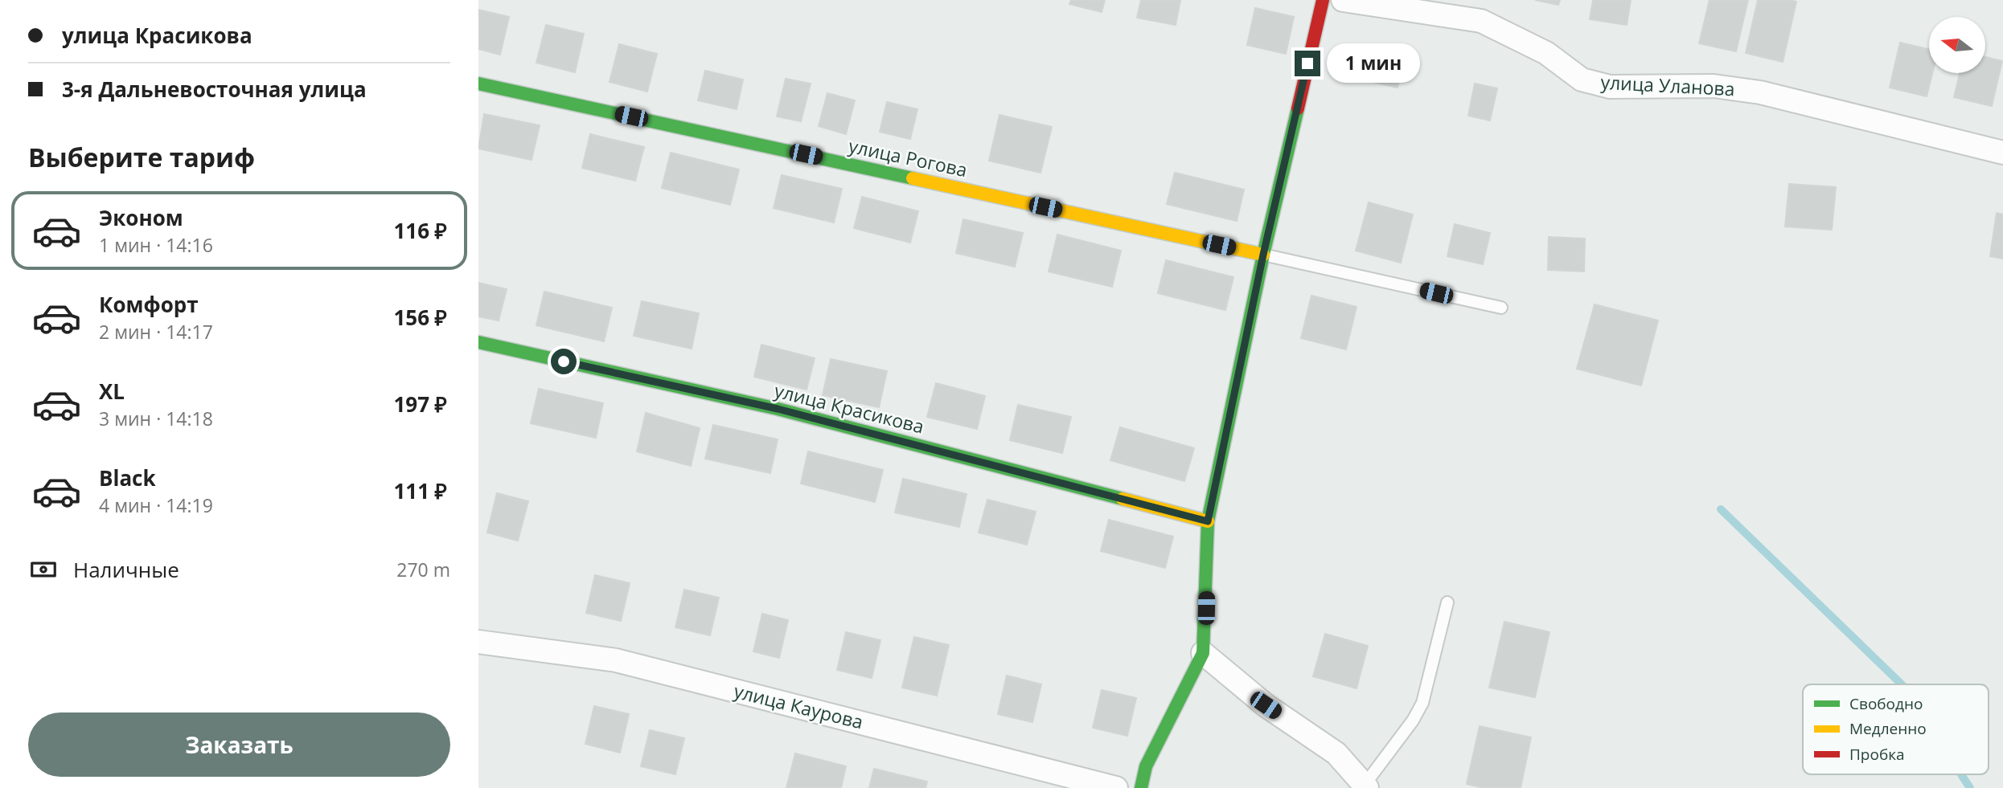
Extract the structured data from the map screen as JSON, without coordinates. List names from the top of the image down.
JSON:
{
  "streets": {
    "street": [
      "улица Уланова",
      "улица Рогова",
      "улица Красикова",
      "улица Каурова"
    ]
  },
  "legend": ["Свободно", "Медленно", "Пробка"],
  "north": "left",
  "page": {
    "banner": ["улица Красикова", "3-я Дальневосточная улица"],
    "bubble": "1 мин",
    "heading": "Выберите тариф",
    "list": [
      {
        "name": "Эконом",
        "note": "1 мин · 14:16",
        "value": "116 ₽"
      },
      {
        "name": "Комфорт",
        "note": "2 мин · 14:17",
        "value": "156 ₽"
      },
      {
        "name": "XL",
        "note": "3 мин · 14:18",
        "value": "197 ₽"
      },
      {
        "name": "Black",
        "note": "4 мин · 14:19",
        "value": "111 ₽"
      }
    ],
    "pay": ["Наличные", "270 m"],
    "buttons": "Заказать"
  }
}
